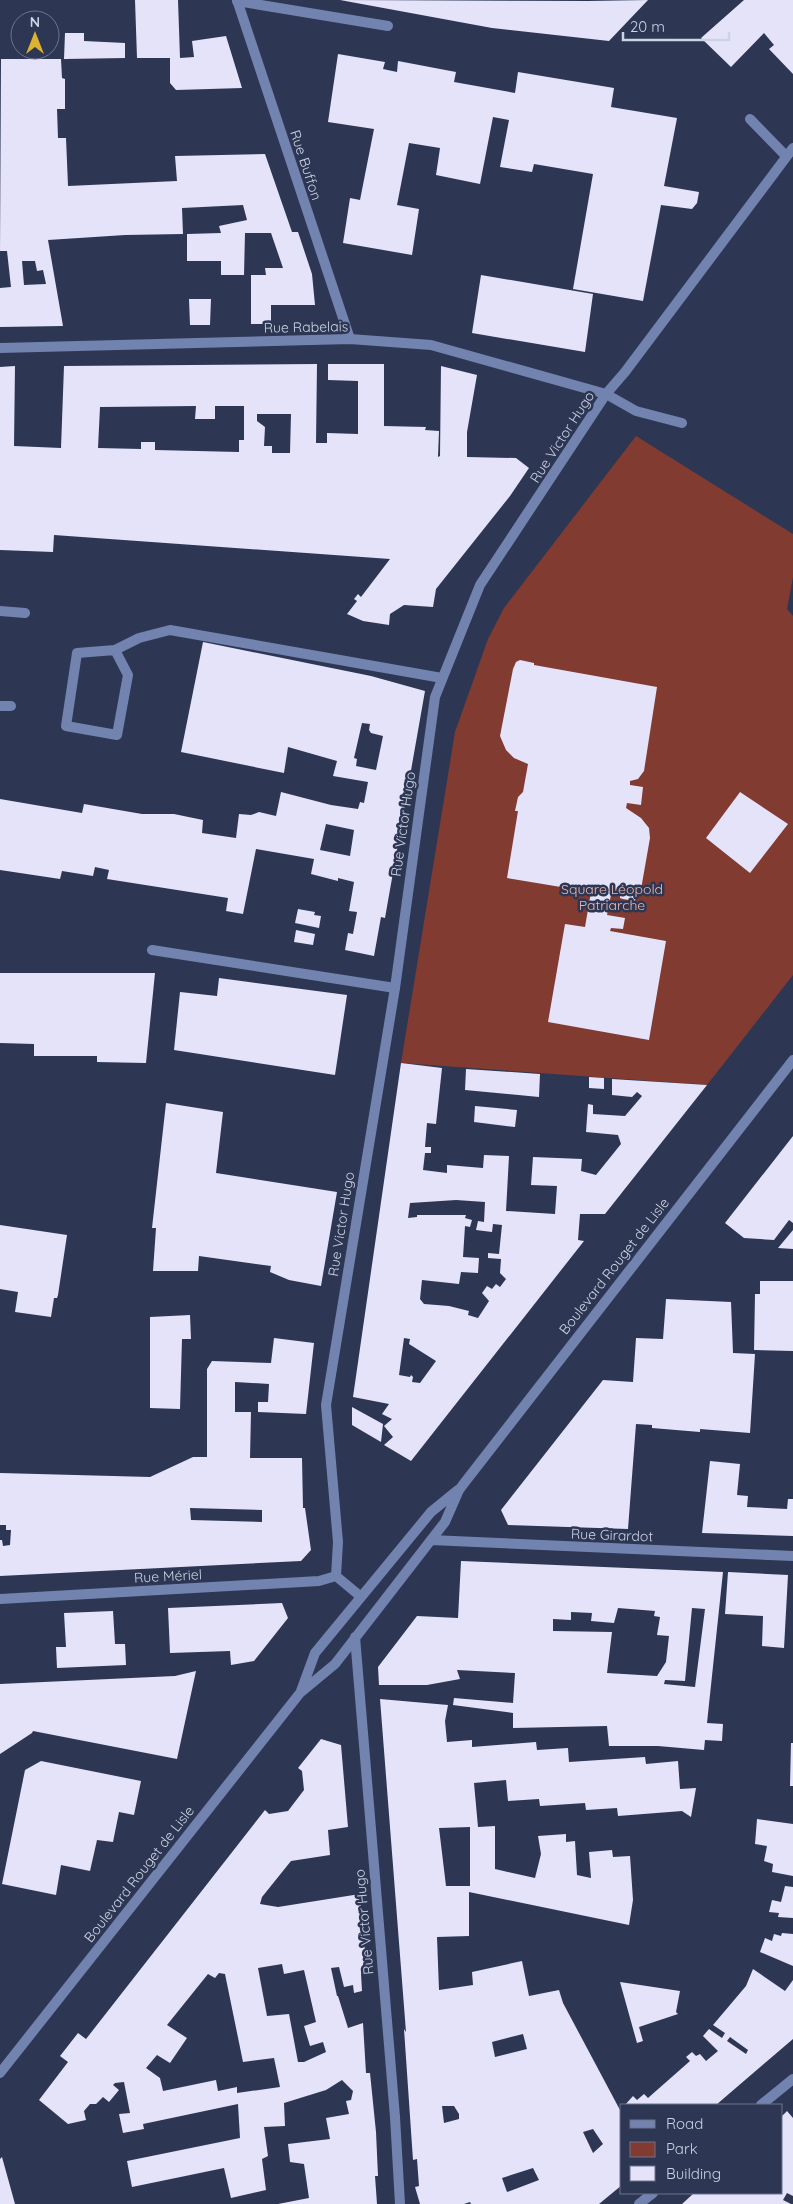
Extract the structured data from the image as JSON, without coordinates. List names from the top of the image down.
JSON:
{
  "streets": {
    "street": [
      "Rue Buffon",
      "Rue Rabelais",
      "Rue Victor Hugo",
      "Boulevard Rouget de Lisle",
      "Rue Girardot",
      "Rue Mériel"
    ]
  },
  "crossings": [
    ["Rue Buffon", "Rue Rabelais"],
    ["Rue Rabelais", "Rue Victor Hugo"],
    ["Rue Victor Hugo", "Boulevard Rouget de Lisle"],
    ["Rue Victor Hugo", "Rue Mériel"],
    ["Boulevard Rouget de Lisle", "Rue Girardot"]
  ],
  "parks": ["Square Léopold Patriarche"],
  "legend": ["Road", "Park", "Building"],
  "scale_bar": "20 m",
  "north": "top"
}
